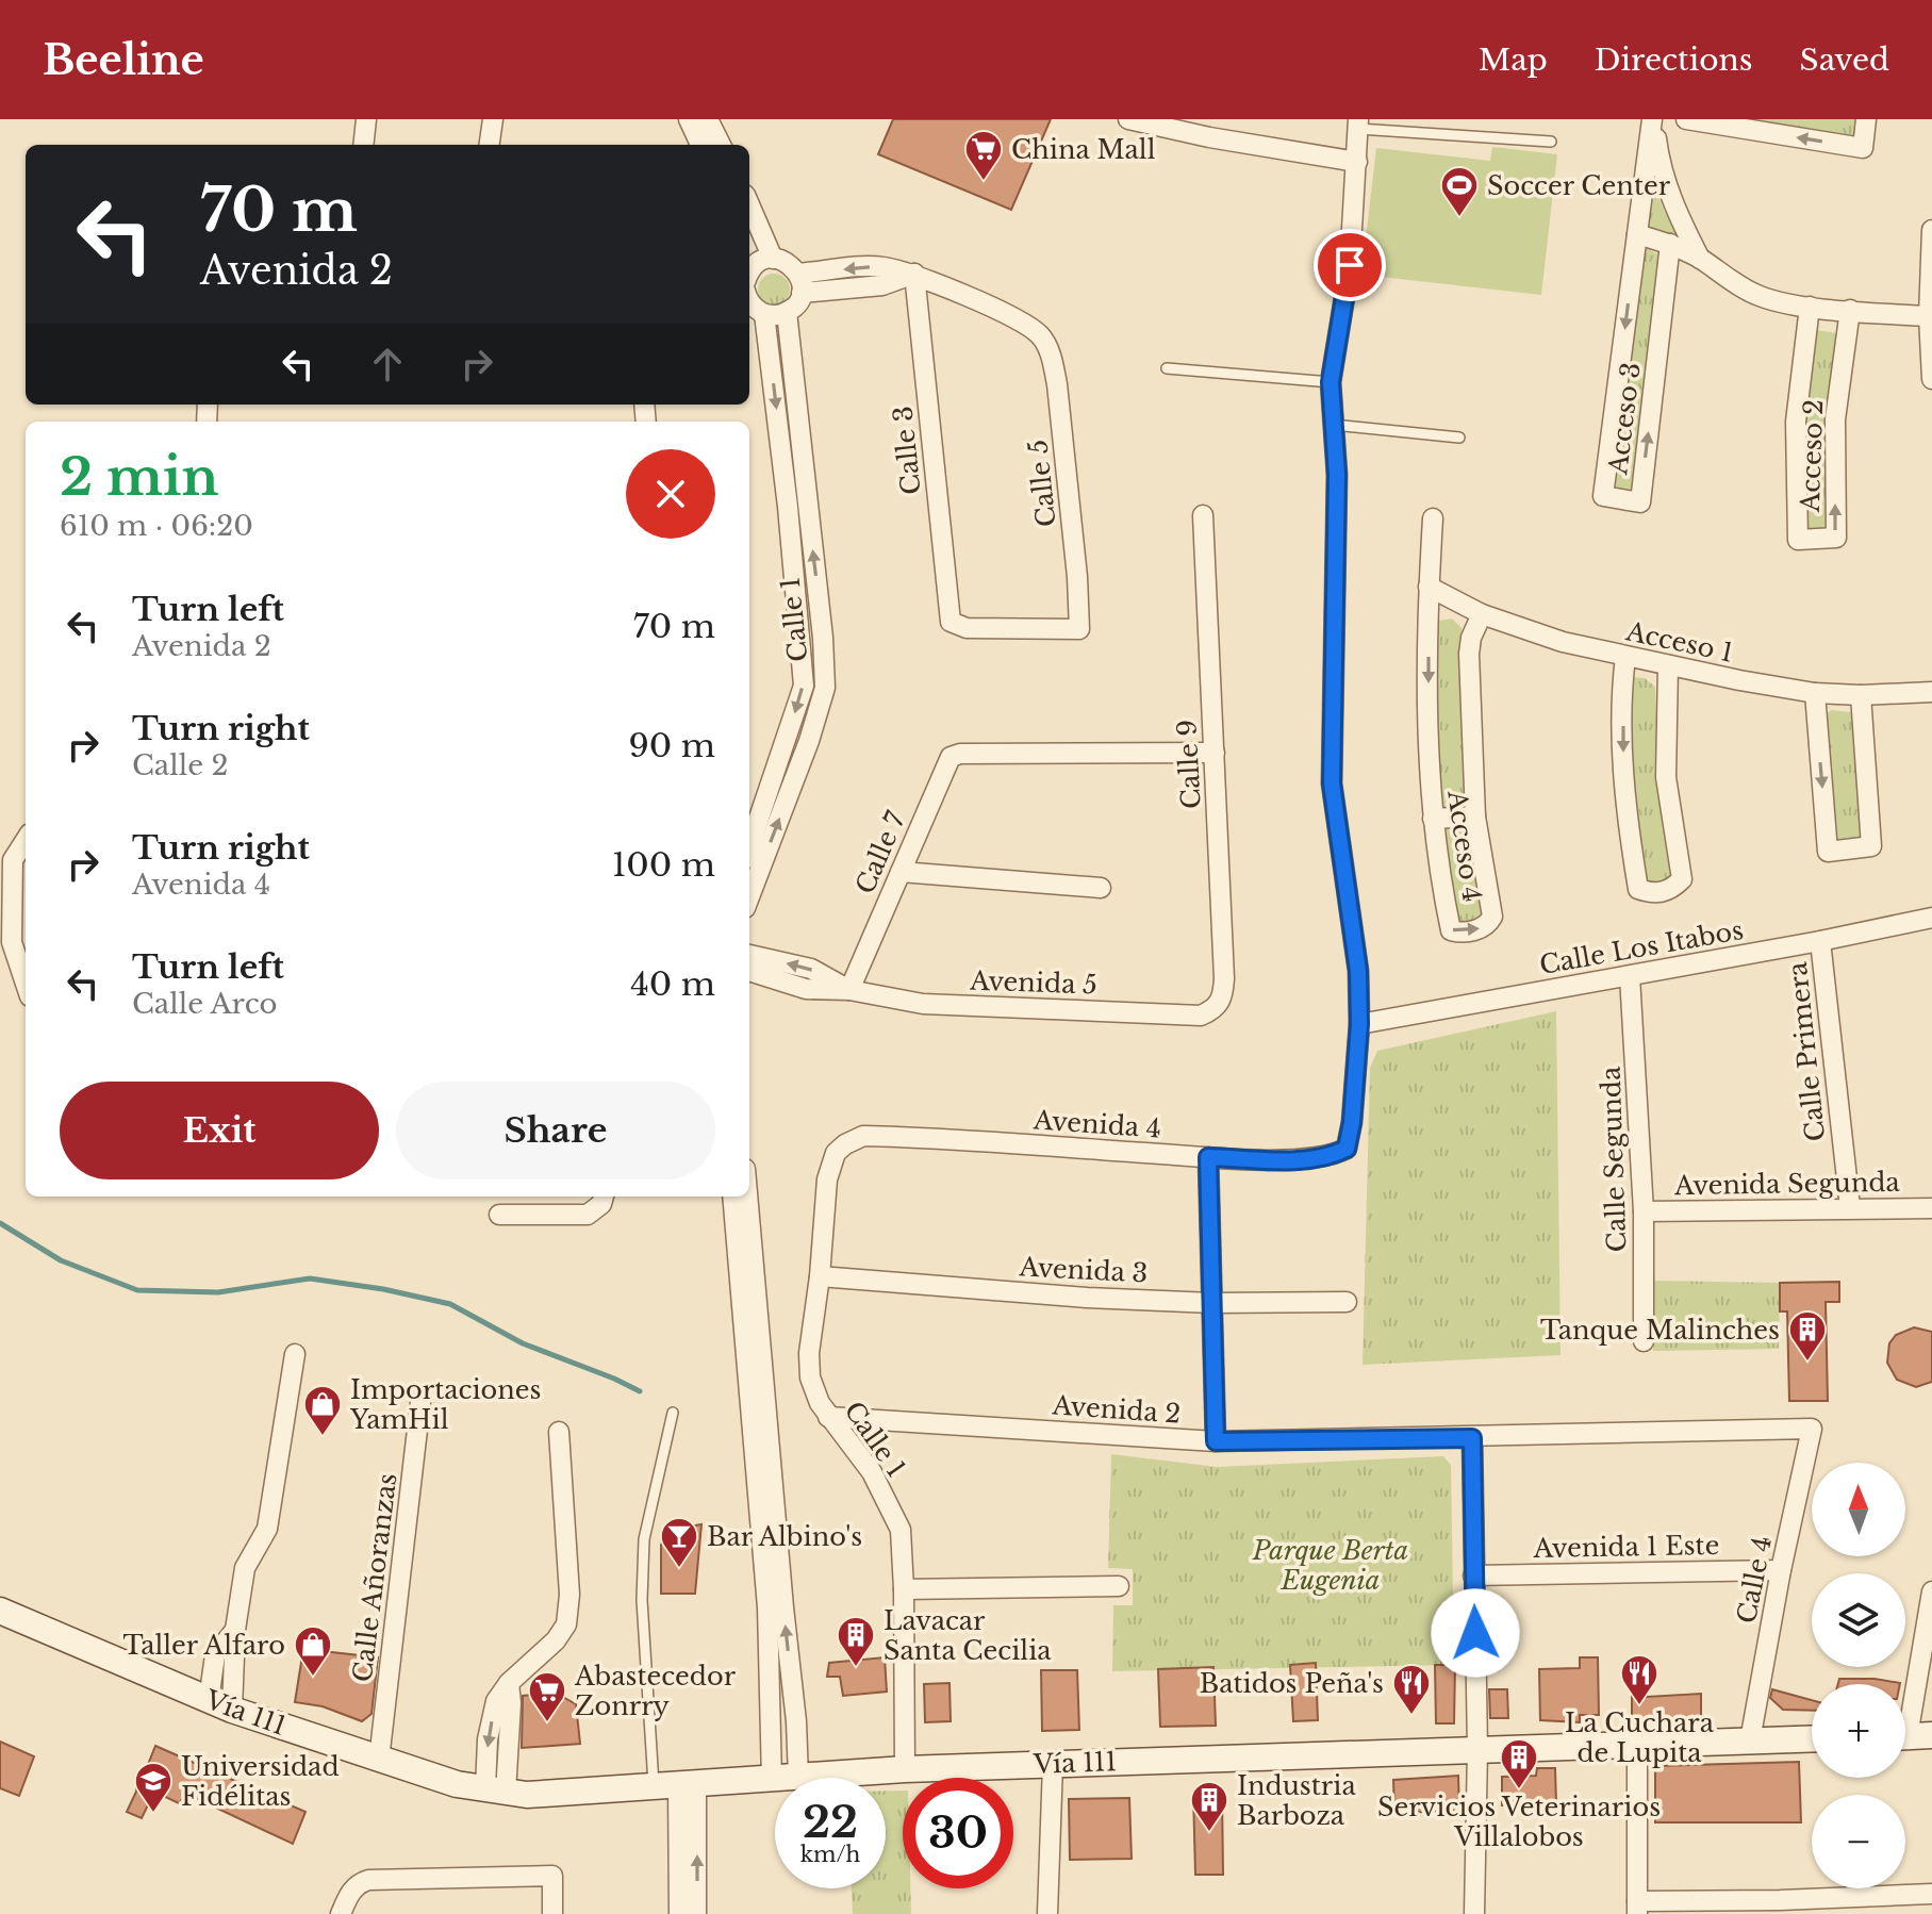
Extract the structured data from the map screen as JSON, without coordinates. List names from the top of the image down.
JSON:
{
  "streets": {
    "main road": ["Vía 111"],
    "street": [
      "Acceso 3",
      "Calle 3",
      "Acceso 2",
      "Calle 5",
      "Calle 1",
      "Acceso 1",
      "Calle 9",
      "Acceso 4",
      "Calle 7",
      "Calle Los Itabos",
      "Avenida 5",
      "Calle Primera",
      "Avenida 4",
      "Calle Segunda",
      "Avenida Segunda",
      "Avenida 3",
      "Avenida 2",
      "Avenida 1 Este",
      "Calle Añoranzas",
      "Calle 4"
    ]
  },
  "crossings": [
    ["Calle 3", "Calle 5"],
    ["Calle 1", "Avenida 4"],
    ["Calle 1", "Avenida 3"],
    ["Calle 1", "Avenida 2"],
    ["Calle 1", "Vía 111"],
    ["Acceso 1", "Acceso 4"],
    ["Calle 9", "Calle 7"],
    ["Calle 9", "Avenida 5"],
    ["Calle 7", "Avenida 5"],
    ["Calle Los Itabos", "Calle Primera"],
    ["Calle Los Itabos", "Avenida 4"],
    ["Calle Los Itabos", "Calle Segunda"],
    ["Calle Primera", "Avenida Segunda"],
    ["Calle Segunda", "Avenida Segunda"],
    ["Avenida 2", "Calle 4"],
    ["Avenida 1 Este", "Calle 4"],
    ["Calle Añoranzas", "Vía 111"],
    ["Calle 4", "Vía 111"]
  ],
  "parks": ["Parque Berta Eugenia"],
  "places": {
    "supermarket": ["China Mall", "Abastecedor Zonrry"],
    "sports": ["Soccer Center"],
    "building": [
      "Tanque Malinches",
      "Lavacar Santa Cecilia",
      "Servicios Veterinarios Villalobos",
      "Industria Barboza"
    ],
    "shop": ["Importaciones YamHil", "Taller Alfaro"],
    "bar": ["Bar Albino's"],
    "restaurant": ["La Cuchara de Lupita", "Batidos Peña's"],
    "school or university": ["Universidad Fidélitas"]
  },
  "north": "top",
  "page": {
    "header": "Beeline",
    "nav": ["Map", "Directions", "Saved"],
    "turn": ["70 m", "Avenida 2"],
    "heading": ["2 min", "610 m · 06:20"],
    "list": [
      {
        "name": "Turn left",
        "note": "Avenida 2",
        "value": "70 m"
      },
      {
        "name": "Turn right",
        "note": "Calle 2",
        "value": "90 m"
      },
      {
        "name": "Turn right",
        "note": "Avenida 4",
        "value": "100 m"
      },
      {
        "name": "Turn left",
        "note": "Calle Arco",
        "value": "40 m"
      }
    ],
    "buttons": ["Exit", "Share"],
    "map_buttons": ["+", "−"],
    "speed": "22 km/h",
    "limit": "30"
  }
}
